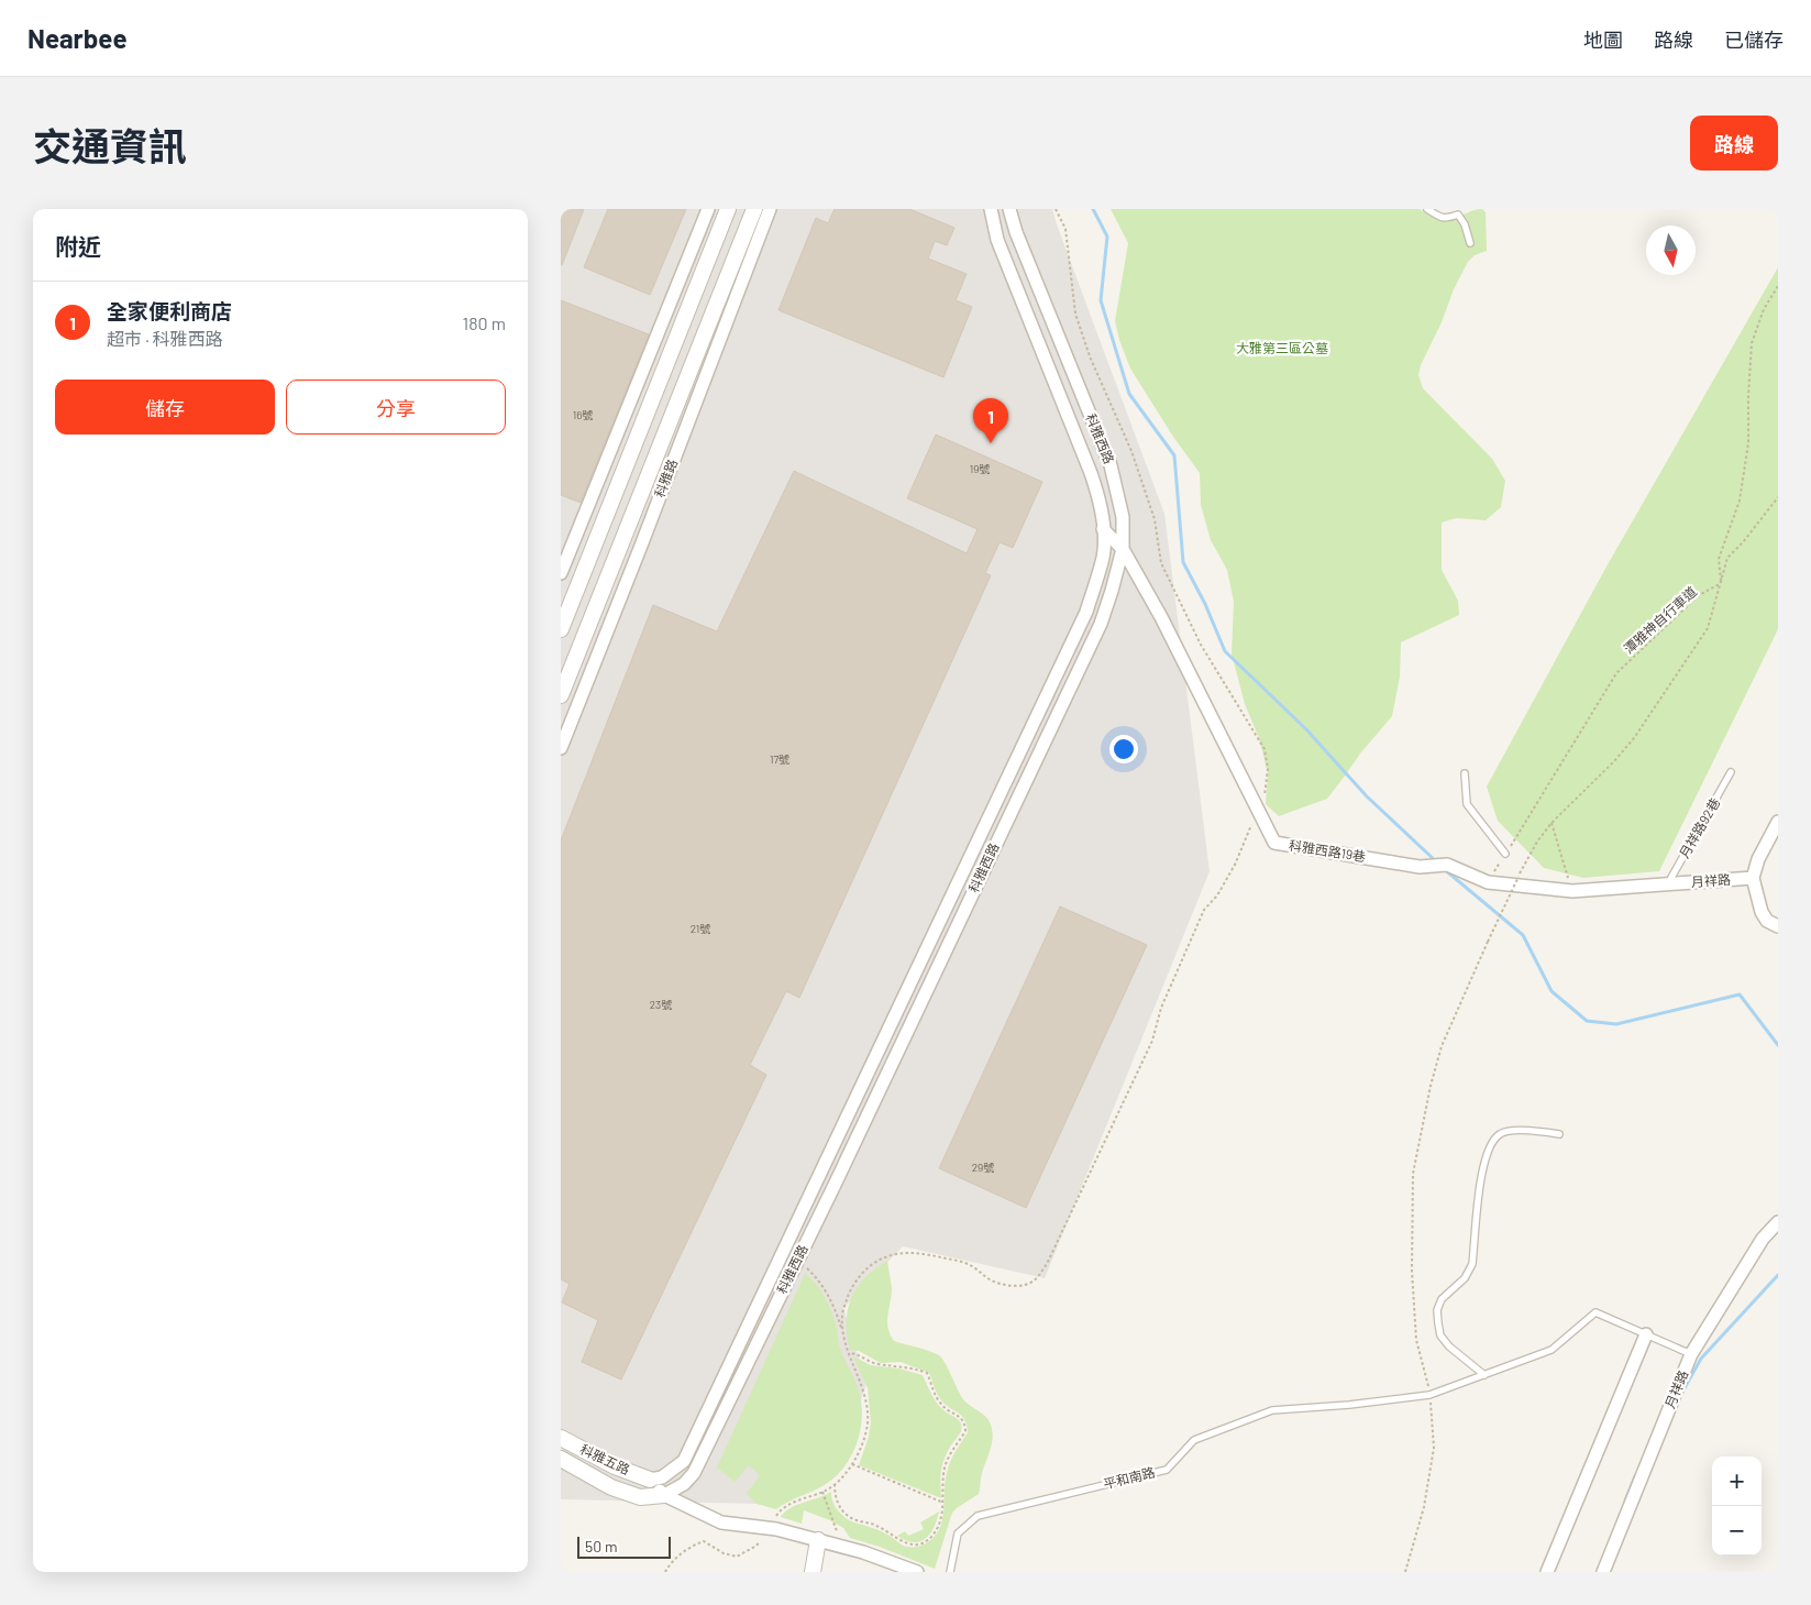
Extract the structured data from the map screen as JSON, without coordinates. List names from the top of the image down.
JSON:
{
  "streets": {
    "street": [
      "科雅西路",
      "科雅路",
      "科雅西路19巷",
      "月祥路",
      "科雅五路"
    ],
    "lane": ["月祥路92巷", "平和南路"],
    "path": ["潭雅神自行車道"]
  },
  "crossings": [
    ["科雅西路", "科雅西路19巷"],
    ["科雅西路", "科雅五路"],
    ["潭雅神自行車道", "科雅西路19巷"],
    ["月祥路92巷", "科雅西路19巷"],
    ["月祥路92巷", "月祥路"],
    ["科雅西路19巷", "月祥路"]
  ],
  "parks": ["大雅第三區公墓"],
  "house_numbers": [
    "16號",
    "19號",
    "17號",
    "21號",
    "23號",
    "29號"
  ],
  "scale_bar": "50 m",
  "north": "bottom",
  "page": {
    "header": "Nearbee",
    "nav": ["地圖", "路線", "已儲存"],
    "title": "交通資訊",
    "buttons": [
      "路線",
      ["儲存", "分享"]
    ],
    "heading": "附近",
    "list": [
      {
        "mark": "1",
        "name": "全家便利商店",
        "note": "超市 · 科雅西路",
        "value": "180 m"
      }
    ],
    "pins": "1",
    "map_buttons": ["+", "−"],
    "scale": "50 m"
  }
}
